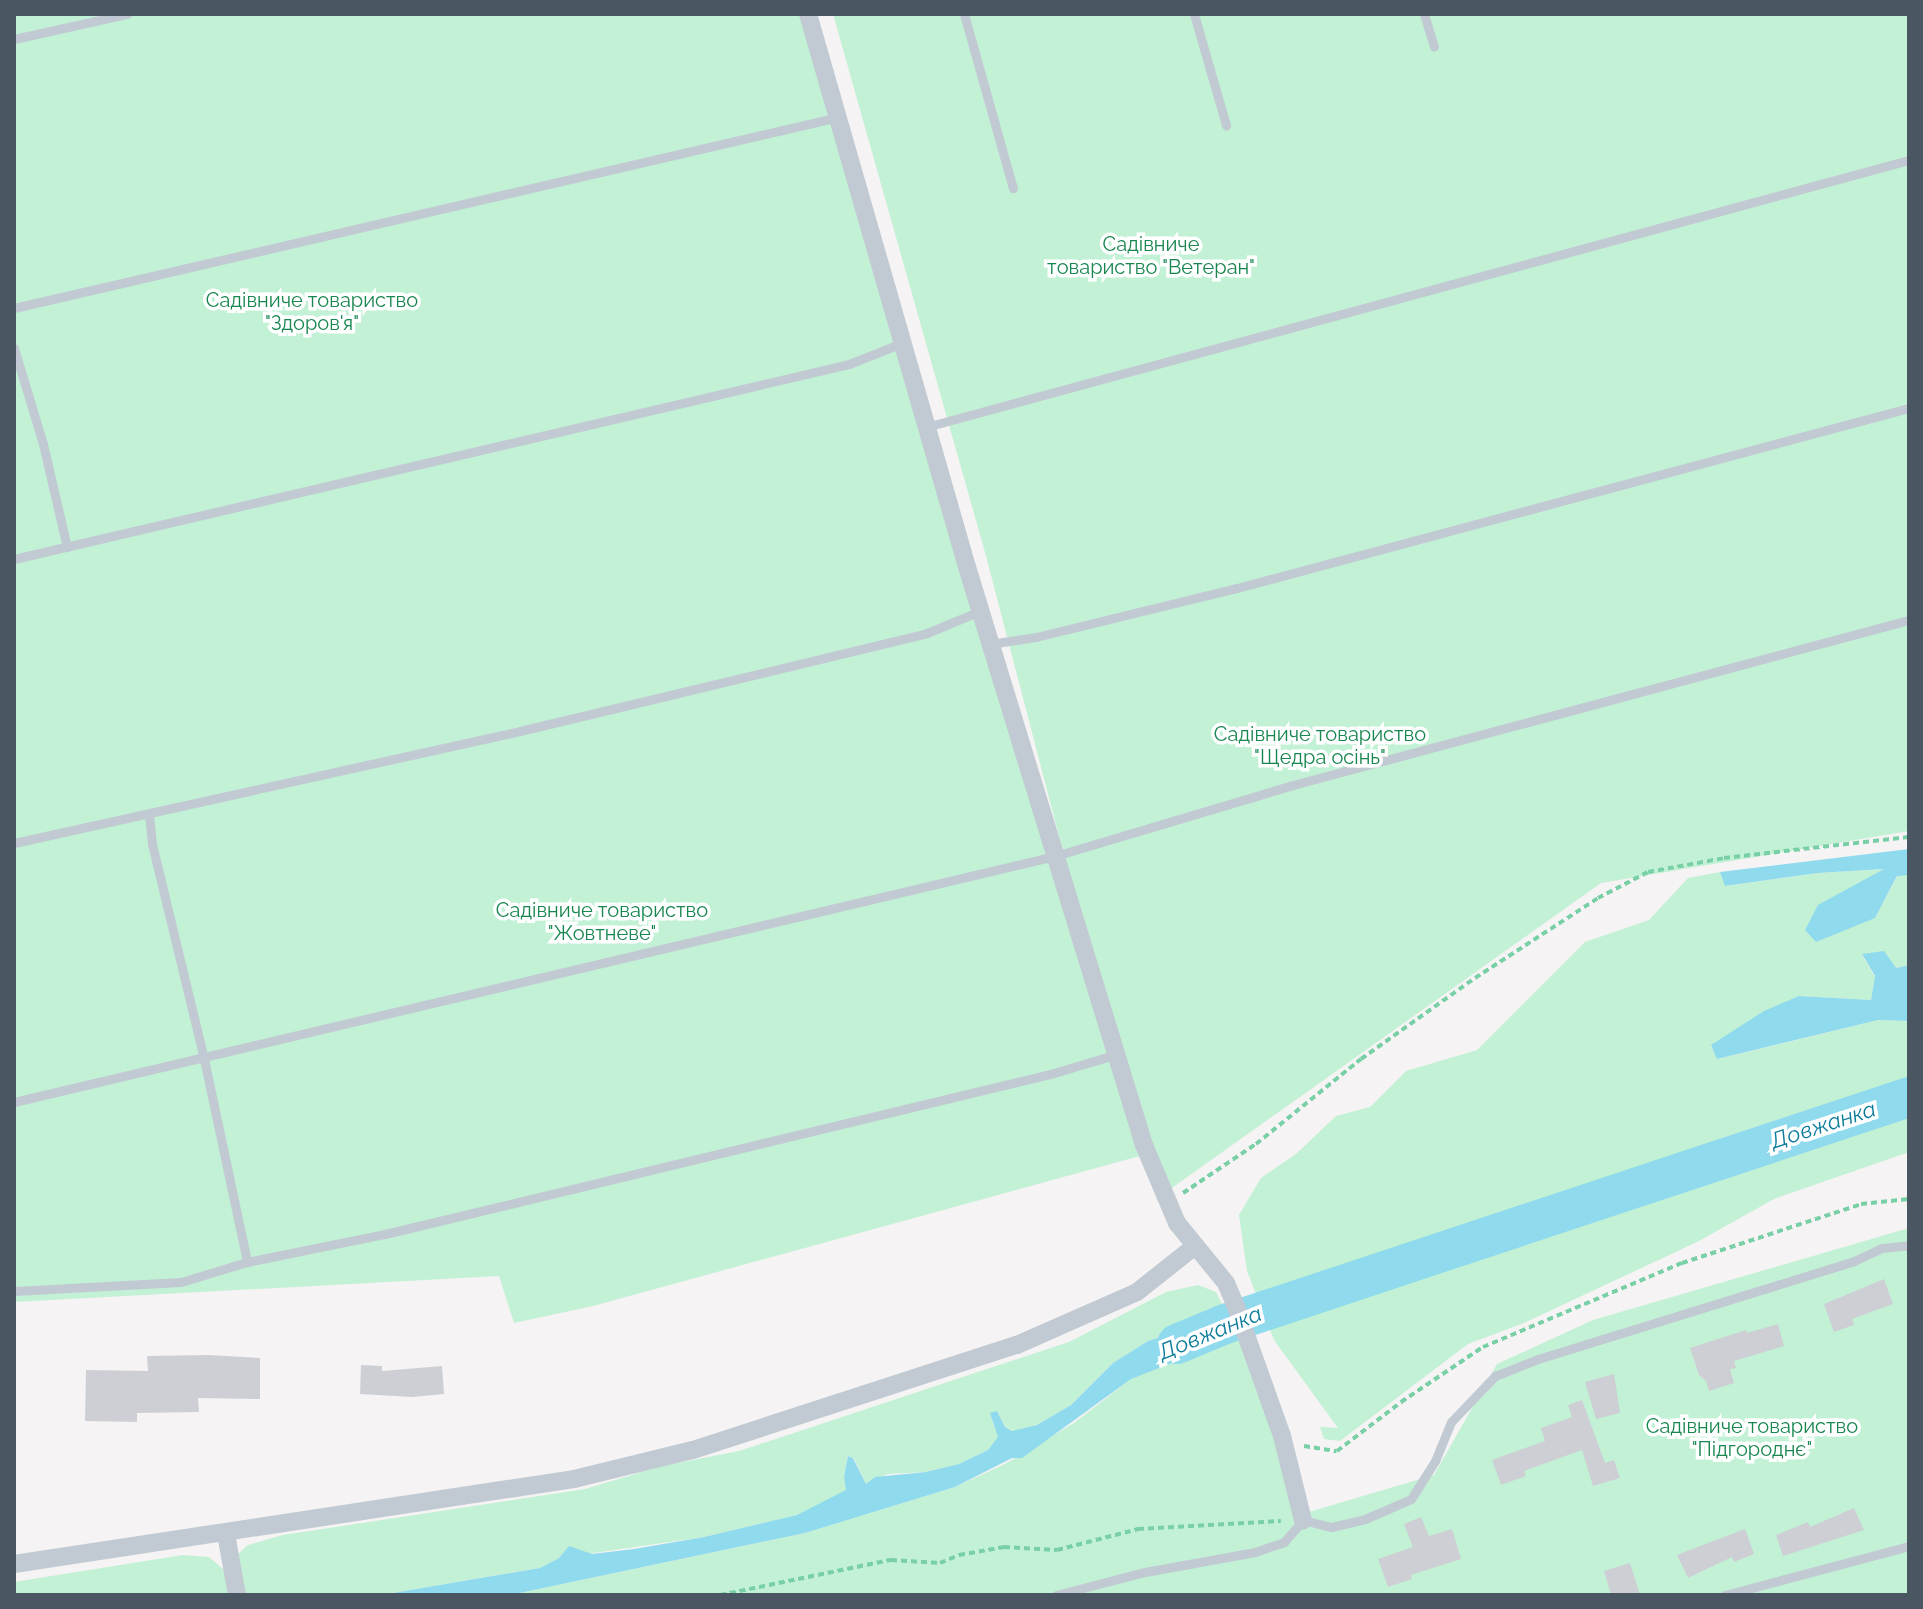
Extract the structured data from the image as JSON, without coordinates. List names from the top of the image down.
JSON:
{
  "water": ["Довжанка"],
  "parks": [
    "Садівниче товариство \"Ветеран\"",
    "Садівниче товариство \"Здоров'я\"",
    "Садівниче товариство \"Щедра осінь\"",
    "Садівниче товариство \"Жовтневе\"",
    "Садівниче товариство \"Підгороднє\""
  ]
}
